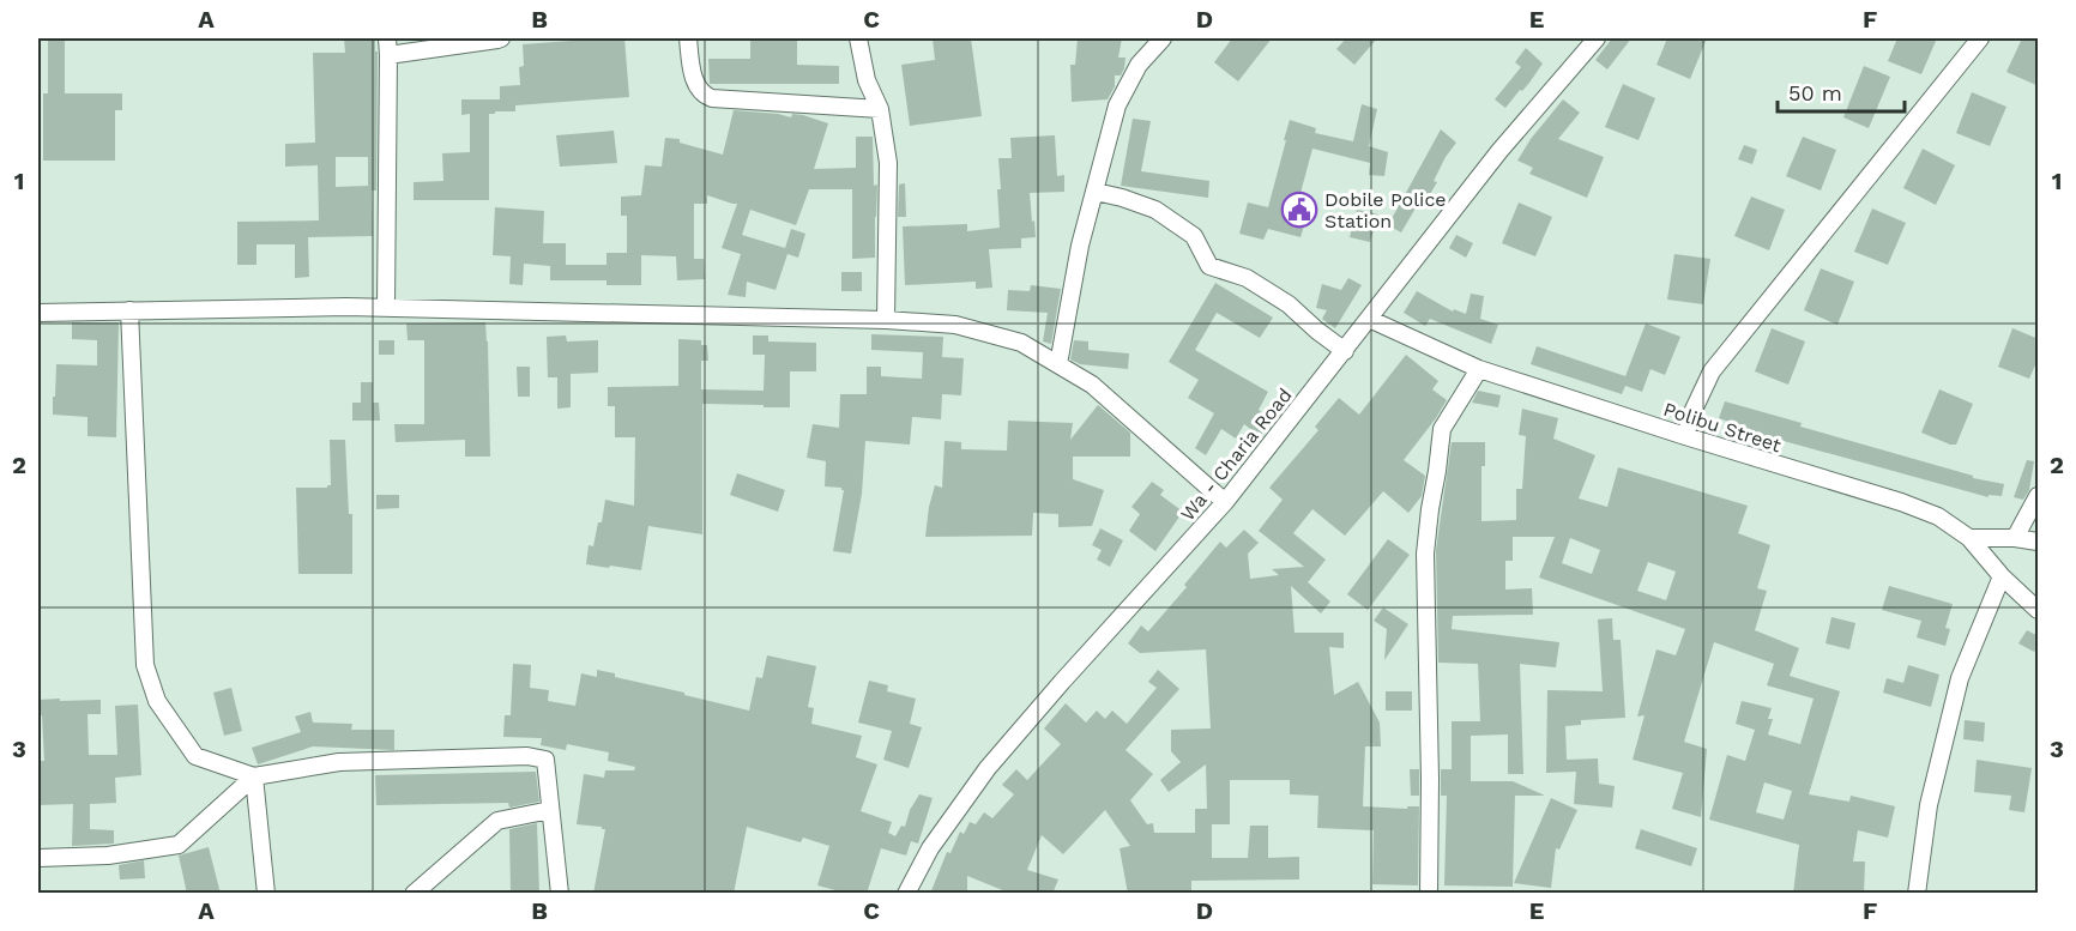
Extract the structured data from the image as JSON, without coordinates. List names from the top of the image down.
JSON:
{
  "streets": {
    "street": ["Polibu Street", "Wa - Charia Road"]
  },
  "crossings": [
    ["Polibu Street", "Wa - Charia Road"]
  ],
  "places": {
    "public building": ["Dobile Police Station"]
  },
  "scale_bar": "50 m",
  "grid": {
    "columns": [
      "A",
      "B",
      "C",
      "D",
      "E",
      "F"
    ],
    "rows": ["1", "2", "3"]
  }
}
